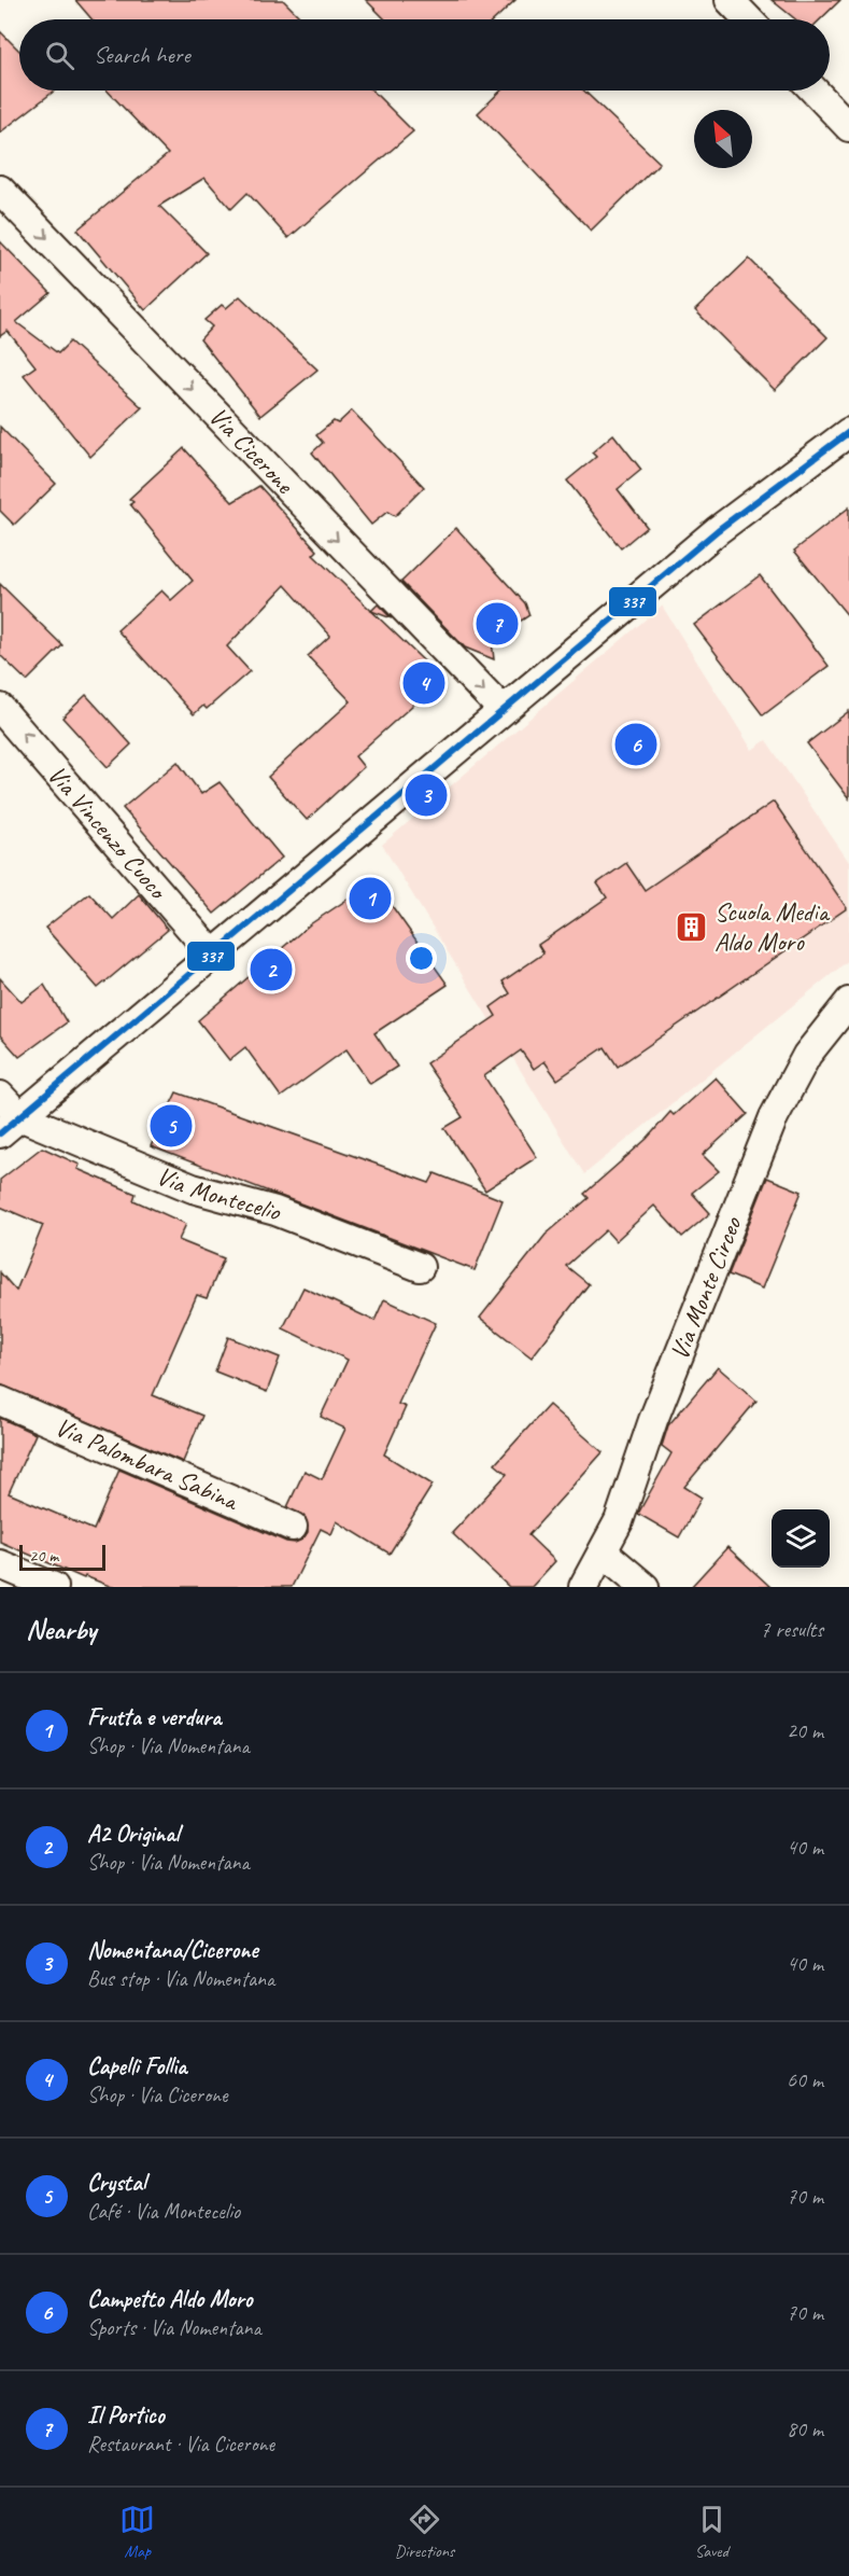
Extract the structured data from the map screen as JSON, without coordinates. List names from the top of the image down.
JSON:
{
  "streets": {
    "street": [
      "Via Cicerone",
      "Via Vincenzo Cuoco",
      "Via Montecelio",
      "Via Monte Circeo",
      "Via Palombara Sabina"
    ]
  },
  "one_way": ["Via Cicerone", "Via Vincenzo Cuoco"],
  "places": {
    "building": ["Scuola Media Aldo Moro"]
  },
  "lines": ["transit line 337"],
  "scale_bar": "20 m",
  "north": "top left",
  "page": {
    "search": "Search here",
    "pins": [
      "7",
      "4",
      "6",
      "3",
      "1",
      "2",
      "5"
    ],
    "scale": "20 m",
    "heading": ["Nearby", "7 results"],
    "list": [
      {
        "mark": "1",
        "name": "Frutta e verdura",
        "note": "Shop · Via Nomentana",
        "value": "20 m"
      },
      {
        "mark": "2",
        "name": "A2 Original",
        "note": "Shop · Via Nomentana",
        "value": "40 m"
      },
      {
        "mark": "3",
        "name": "Nomentana/Cicerone",
        "note": "Bus stop · Via Nomentana",
        "value": "40 m"
      },
      {
        "mark": "4",
        "name": "Capelli Follia",
        "note": "Shop · Via Cicerone",
        "value": "60 m"
      },
      {
        "mark": "5",
        "name": "Crystal",
        "note": "Café · Via Montecelio",
        "value": "70 m"
      },
      {
        "mark": "6",
        "name": "Campetto Aldo Moro",
        "note": "Sports · Via Nomentana",
        "value": "70 m"
      },
      {
        "mark": "7",
        "name": "Il Portico",
        "note": "Restaurant · Via Cicerone",
        "value": "80 m"
      }
    ],
    "nav": ["Map", "Directions", "Saved"]
  }
}
